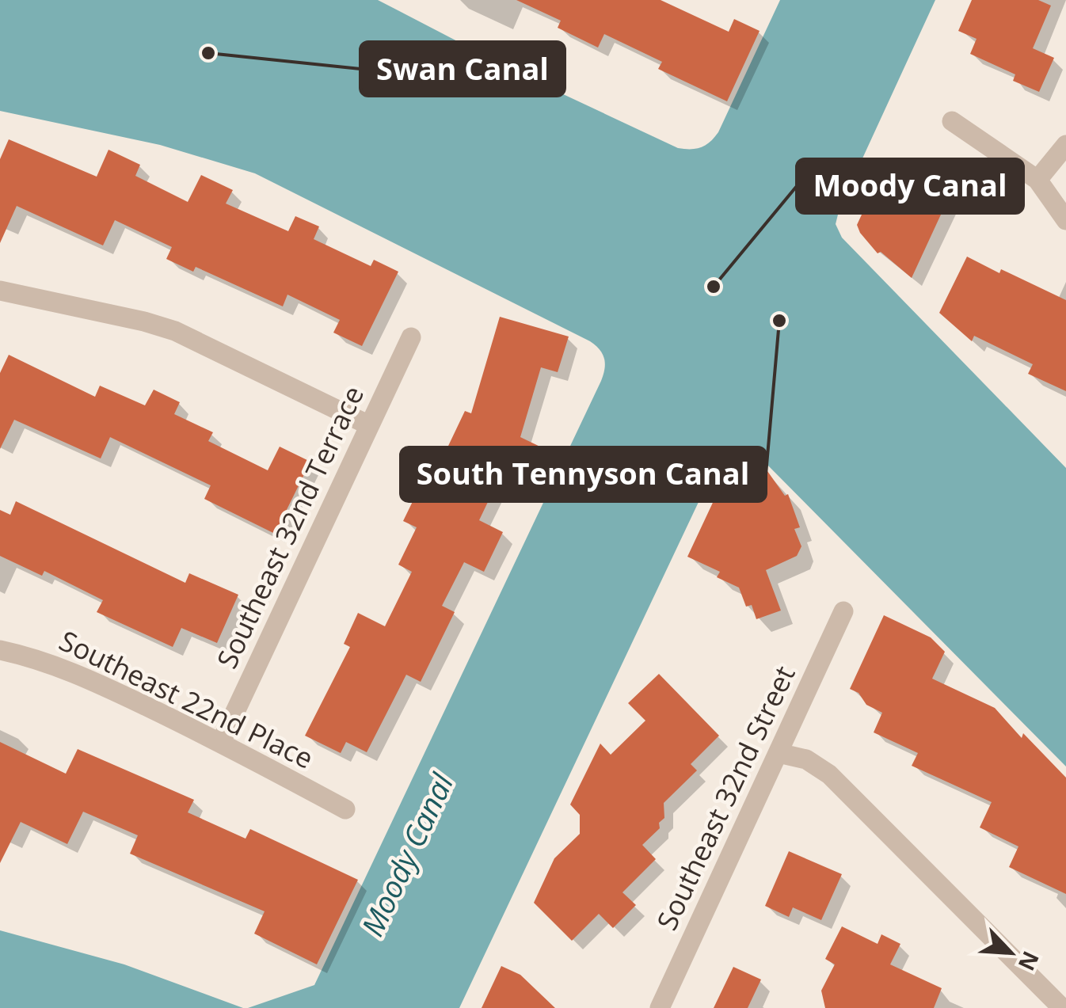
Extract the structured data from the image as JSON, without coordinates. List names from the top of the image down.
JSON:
{
  "streets": {
    "street": ["Southeast 32nd Terrace", "Southeast 22nd Place", "Southeast 32nd Street"]
  },
  "crossings": [
    ["Southeast 32nd Terrace", "Southeast 22nd Place"]
  ],
  "water": ["Moody Canal"],
  "places": ["Swan Canal", "Moody Canal", "South Tennyson Canal"],
  "north": "bottom right"
}
